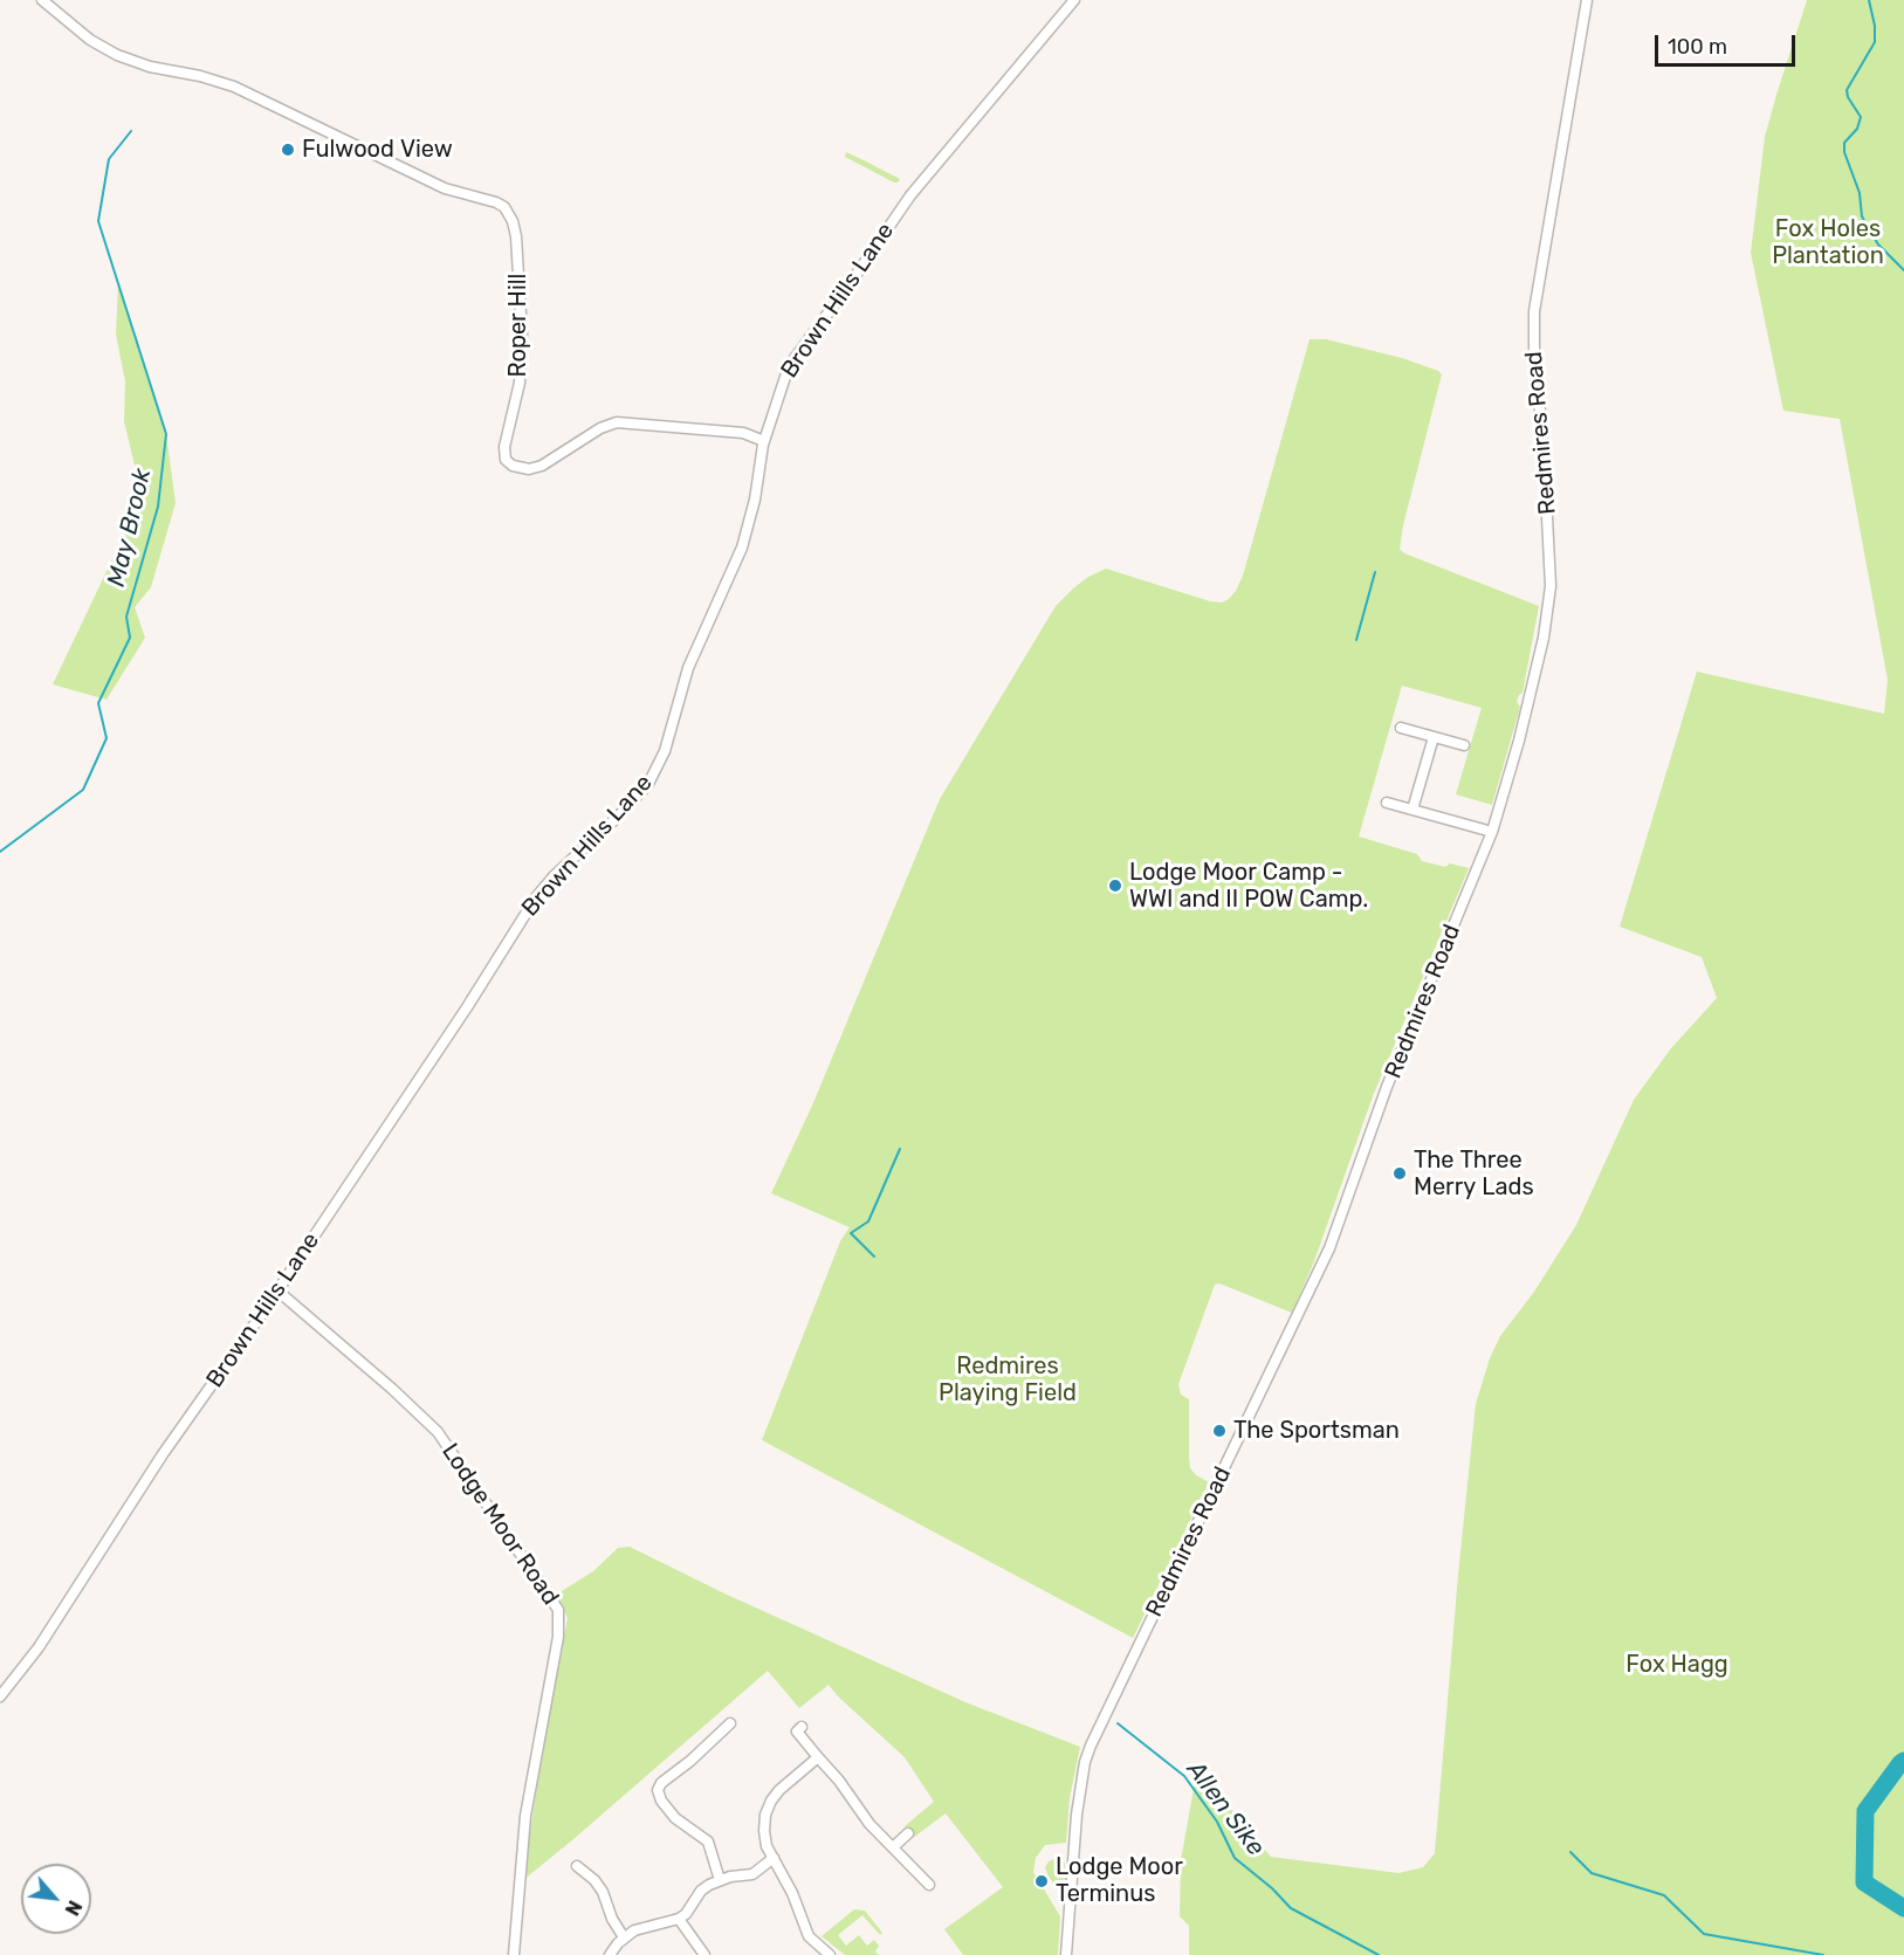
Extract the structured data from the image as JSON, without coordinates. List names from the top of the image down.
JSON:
{
  "streets": {
    "street": [
      "Brown Hills Lane",
      "Roper Hill",
      "Redmires Road",
      "Lodge Moor Road"
    ]
  },
  "crossings": [
    ["Brown Hills Lane", "Roper Hill"],
    ["Brown Hills Lane", "Lodge Moor Road"]
  ],
  "water": ["May Brook", "Allen Sike"],
  "parks": ["Fox Holes Plantation", "Redmires Playing Field", "Fox Hagg"],
  "places": [
    "Fulwood View",
    "Lodge Moor Camp - WWI and II POW Camp.",
    "The Three Merry Lads",
    "The Sportsman",
    "Lodge Moor Terminus"
  ],
  "scale_bar": "100 m",
  "north": "bottom right"
}
